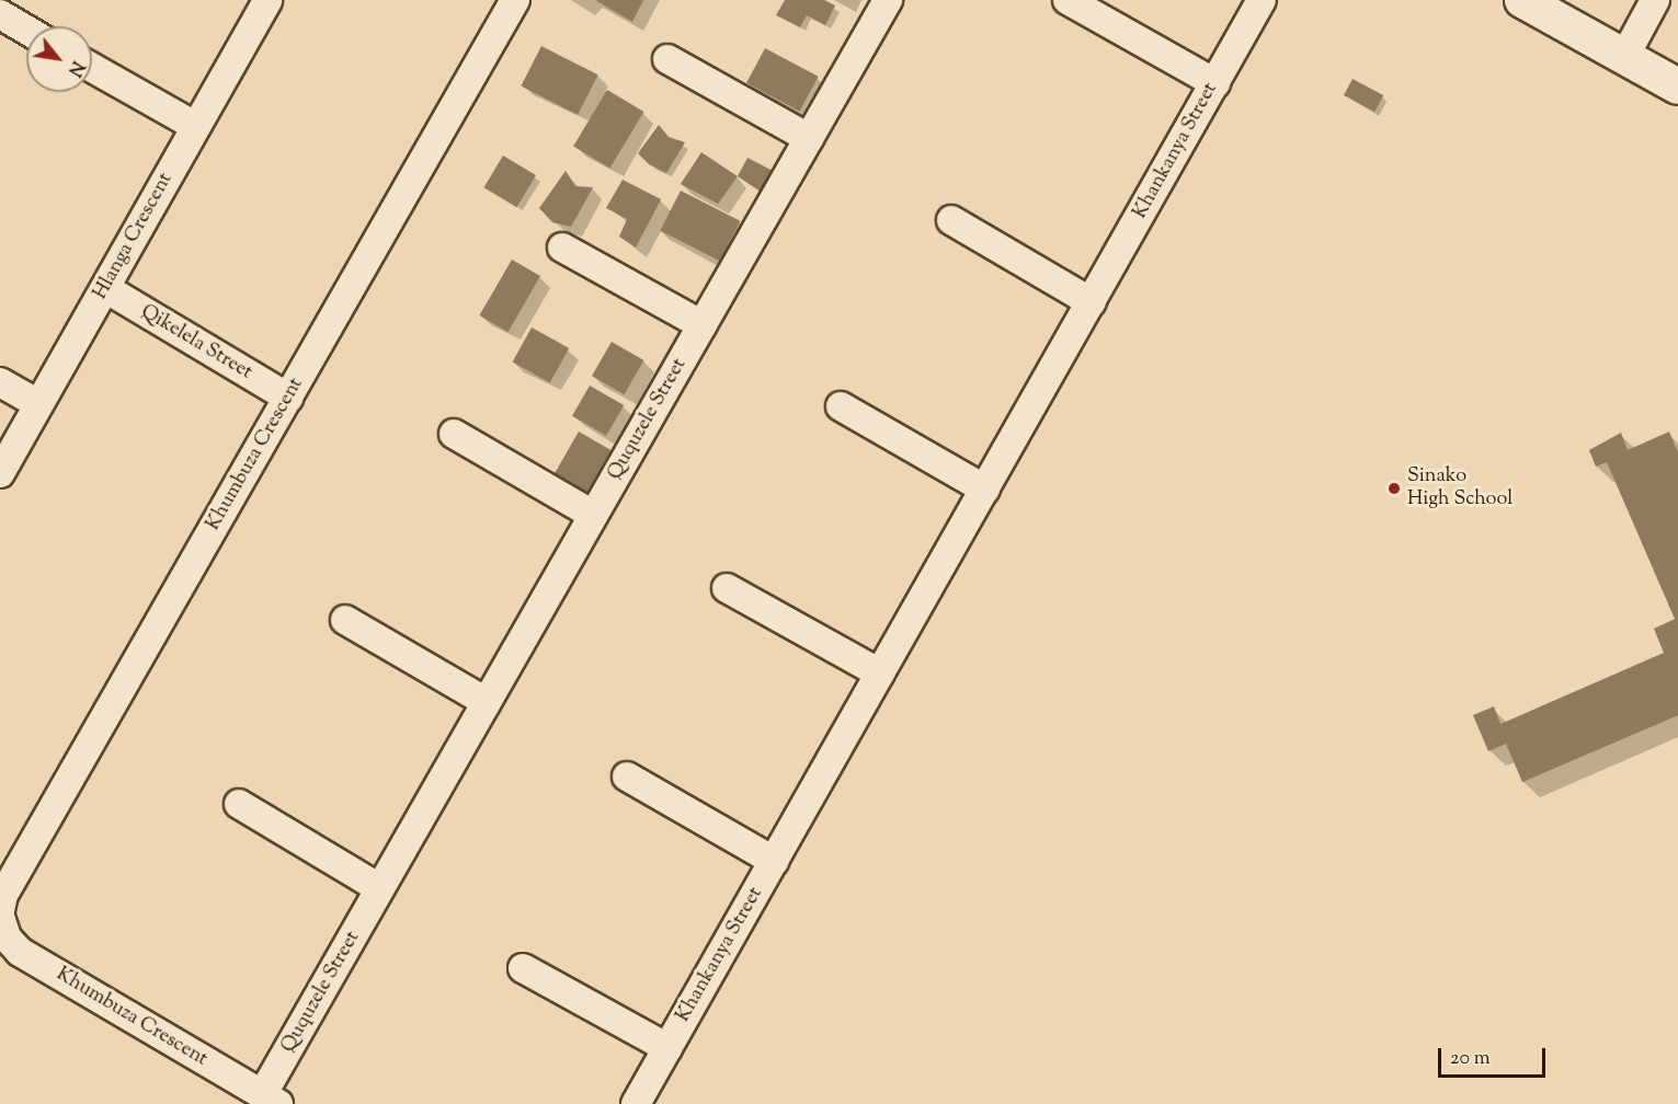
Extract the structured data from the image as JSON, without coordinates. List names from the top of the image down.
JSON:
{
  "streets": {
    "street": [
      "Khankanya Street",
      "Hlanga Crescent",
      "Qikelela Street",
      "Ququzele Street",
      "Khumbuza Crescent"
    ]
  },
  "crossings": [
    ["Hlanga Crescent", "Qikelela Street"],
    ["Qikelela Street", "Khumbuza Crescent"],
    ["Ququzele Street", "Khumbuza Crescent"]
  ],
  "places": ["Sinako High School"],
  "scale_bar": "20 m",
  "north": "bottom right"
}
